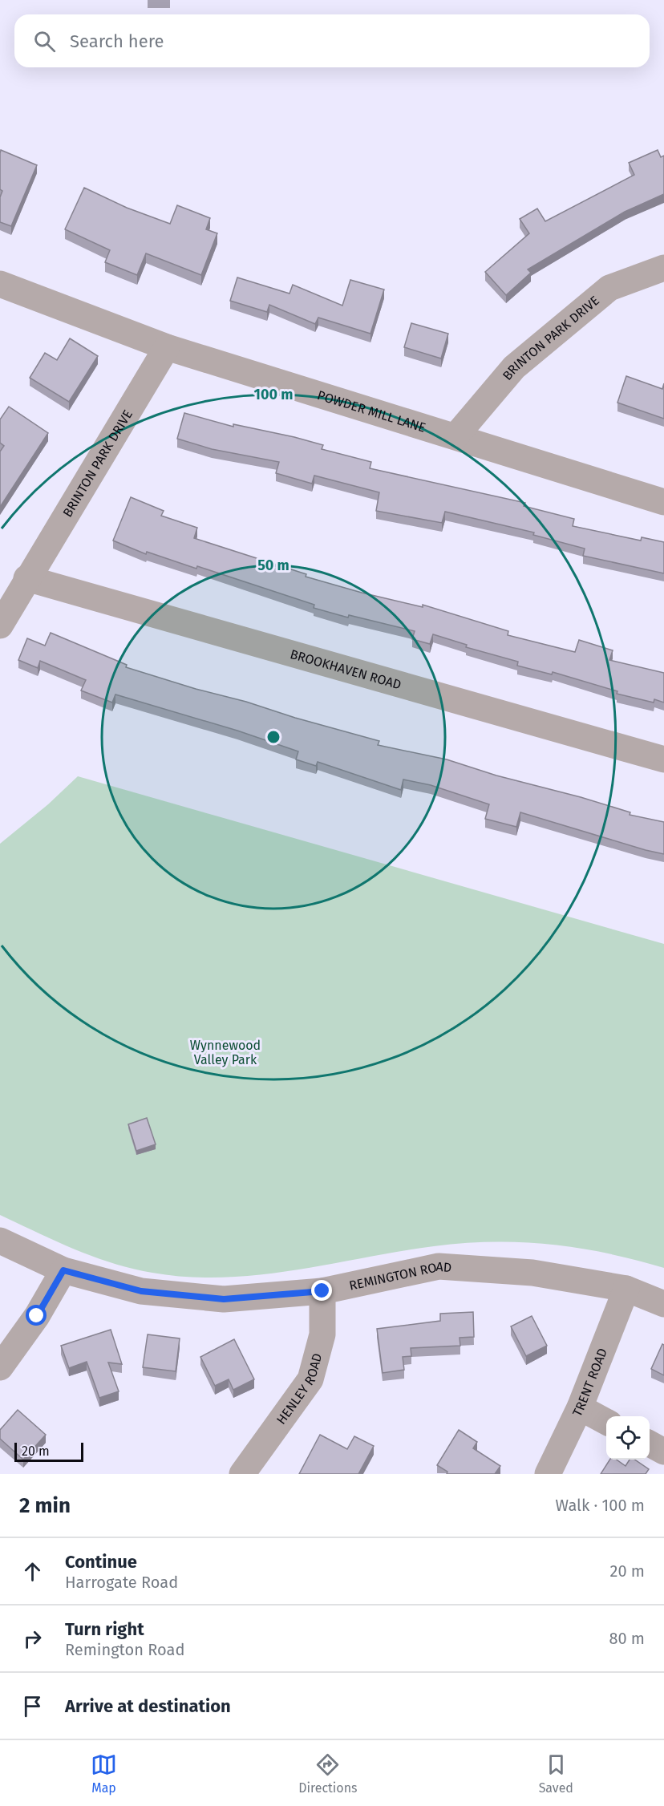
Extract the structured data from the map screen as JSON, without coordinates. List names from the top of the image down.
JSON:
{
  "streets": {
    "street": [
      "BRINTON PARK DRIVE",
      "POWDER MILL LANE",
      "BROOKHAVEN ROAD",
      "REMINGTON ROAD",
      "TRENT ROAD",
      "HENLEY ROAD"
    ]
  },
  "crossings": [
    ["BRINTON PARK DRIVE", "POWDER MILL LANE"],
    ["BRINTON PARK DRIVE", "BROOKHAVEN ROAD"],
    ["REMINGTON ROAD", "TRENT ROAD"],
    ["REMINGTON ROAD", "HENLEY ROAD"]
  ],
  "parks": ["Wynnewood Valley Park"],
  "scale_bar": "20 m",
  "page": {
    "search": "Search here",
    "scale": "20 m",
    "heading": ["2 min", "Walk · 100 m"],
    "list": [
      ["Continue", "Harrogate Road", "20 m"],
      ["Turn right", "Remington Road", "80 m"],
      "Arrive at destination"
    ],
    "nav": ["Map", "Directions", "Saved"]
  },
  "rings": ["100 m", "50 m"]
}
